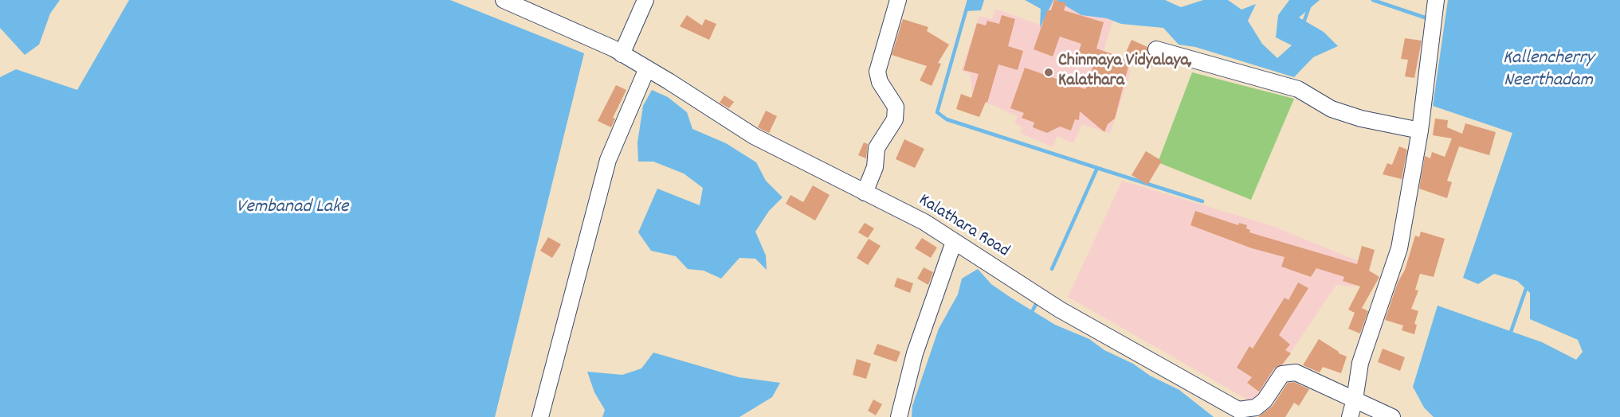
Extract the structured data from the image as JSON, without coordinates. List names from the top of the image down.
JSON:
{
  "streets": {
    "street": ["Kalathara Road"]
  },
  "water": ["Kallencherry Neerthadam", "Vembanad Lake"],
  "places": ["Chinmaya Vidyalaya, Kalathara"]
}
